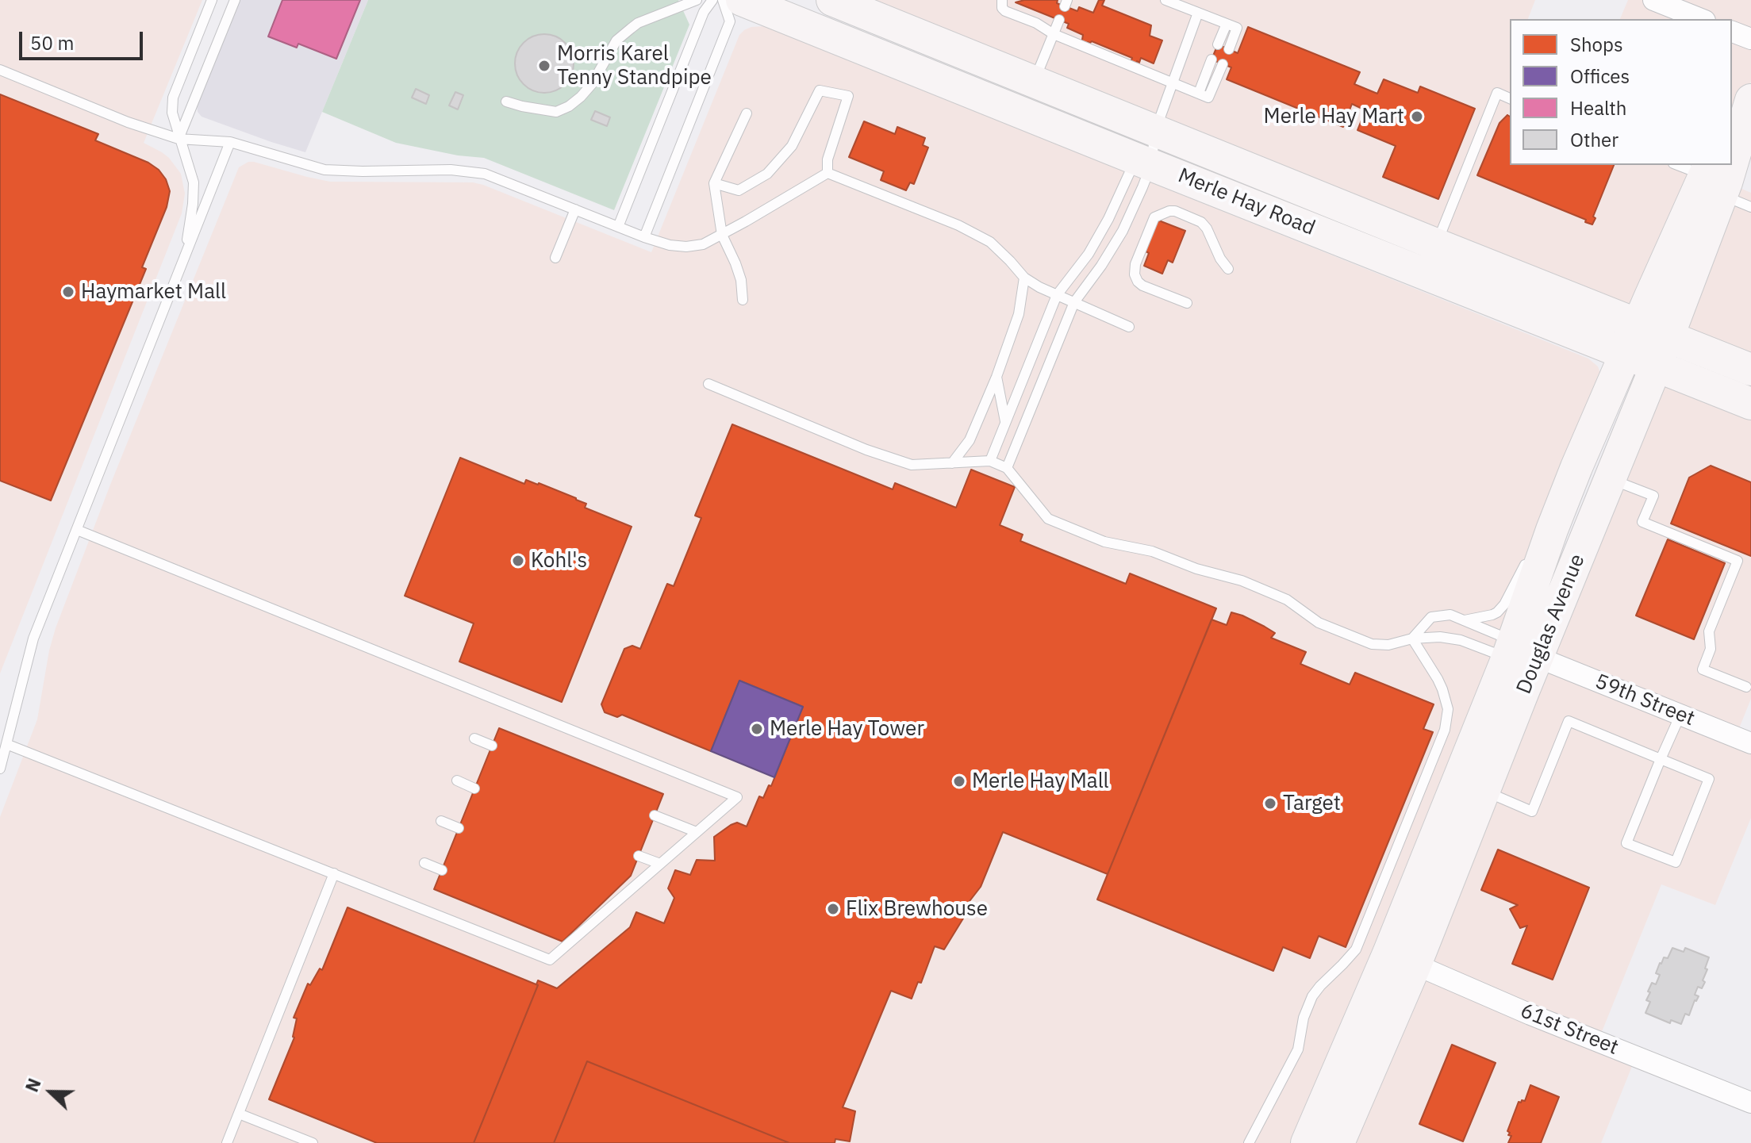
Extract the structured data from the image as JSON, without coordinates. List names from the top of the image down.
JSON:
{
  "streets": {
    "main road": ["Merle Hay Road", "Douglas Avenue"],
    "street": ["59th Street", "61st Street"]
  },
  "crossings": [
    ["Merle Hay Road", "Douglas Avenue"],
    ["Douglas Avenue", "59th Street"],
    ["Douglas Avenue", "61st Street"]
  ],
  "places": [
    "Morris Karel Tenny Standpipe",
    "Merle Hay Mart",
    "Haymarket Mall",
    "Kohl's",
    "Merle Hay Tower",
    "Merle Hay Mall",
    "Target",
    "Flix Brewhouse"
  ],
  "legend": [
    "Shops",
    "Offices",
    "Health",
    "Other"
  ],
  "scale_bar": "50 m",
  "north": "left"
}
